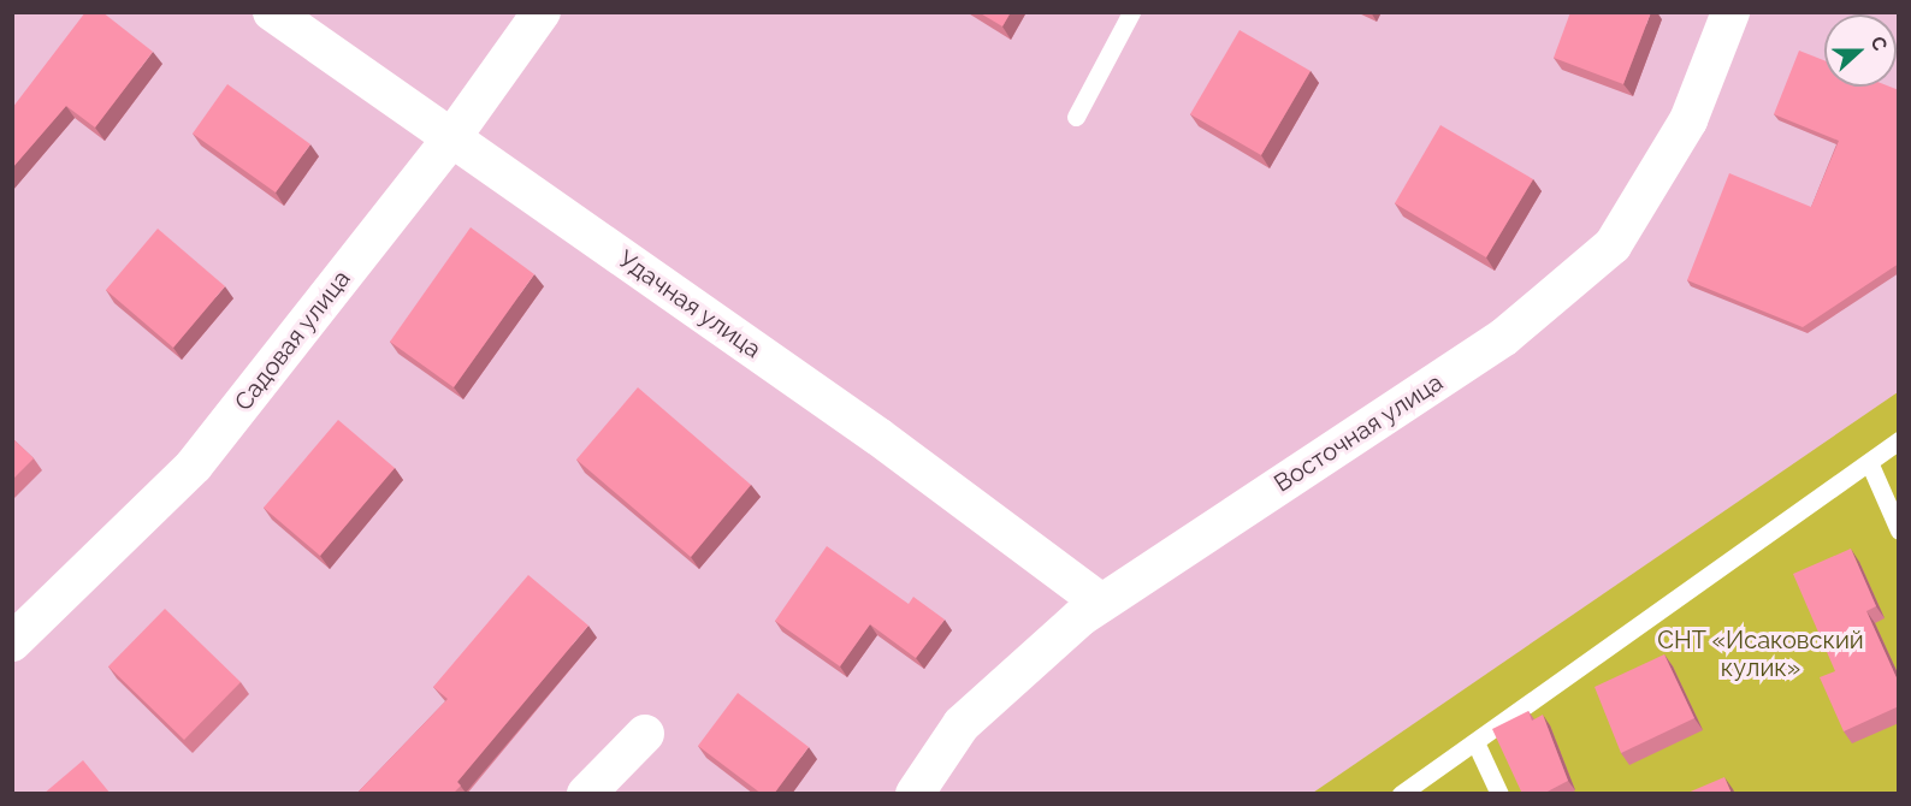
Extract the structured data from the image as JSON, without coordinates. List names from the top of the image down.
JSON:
{
  "streets": {
    "street": ["Удачная улица", "Садовая улица", "Восточная улица"]
  },
  "crossings": [
    ["Удачная улица", "Садовая улица"],
    ["Удачная улица", "Восточная улица"]
  ],
  "parks": ["СНТ «Исаковский кулик»"],
  "north": "right"
}
